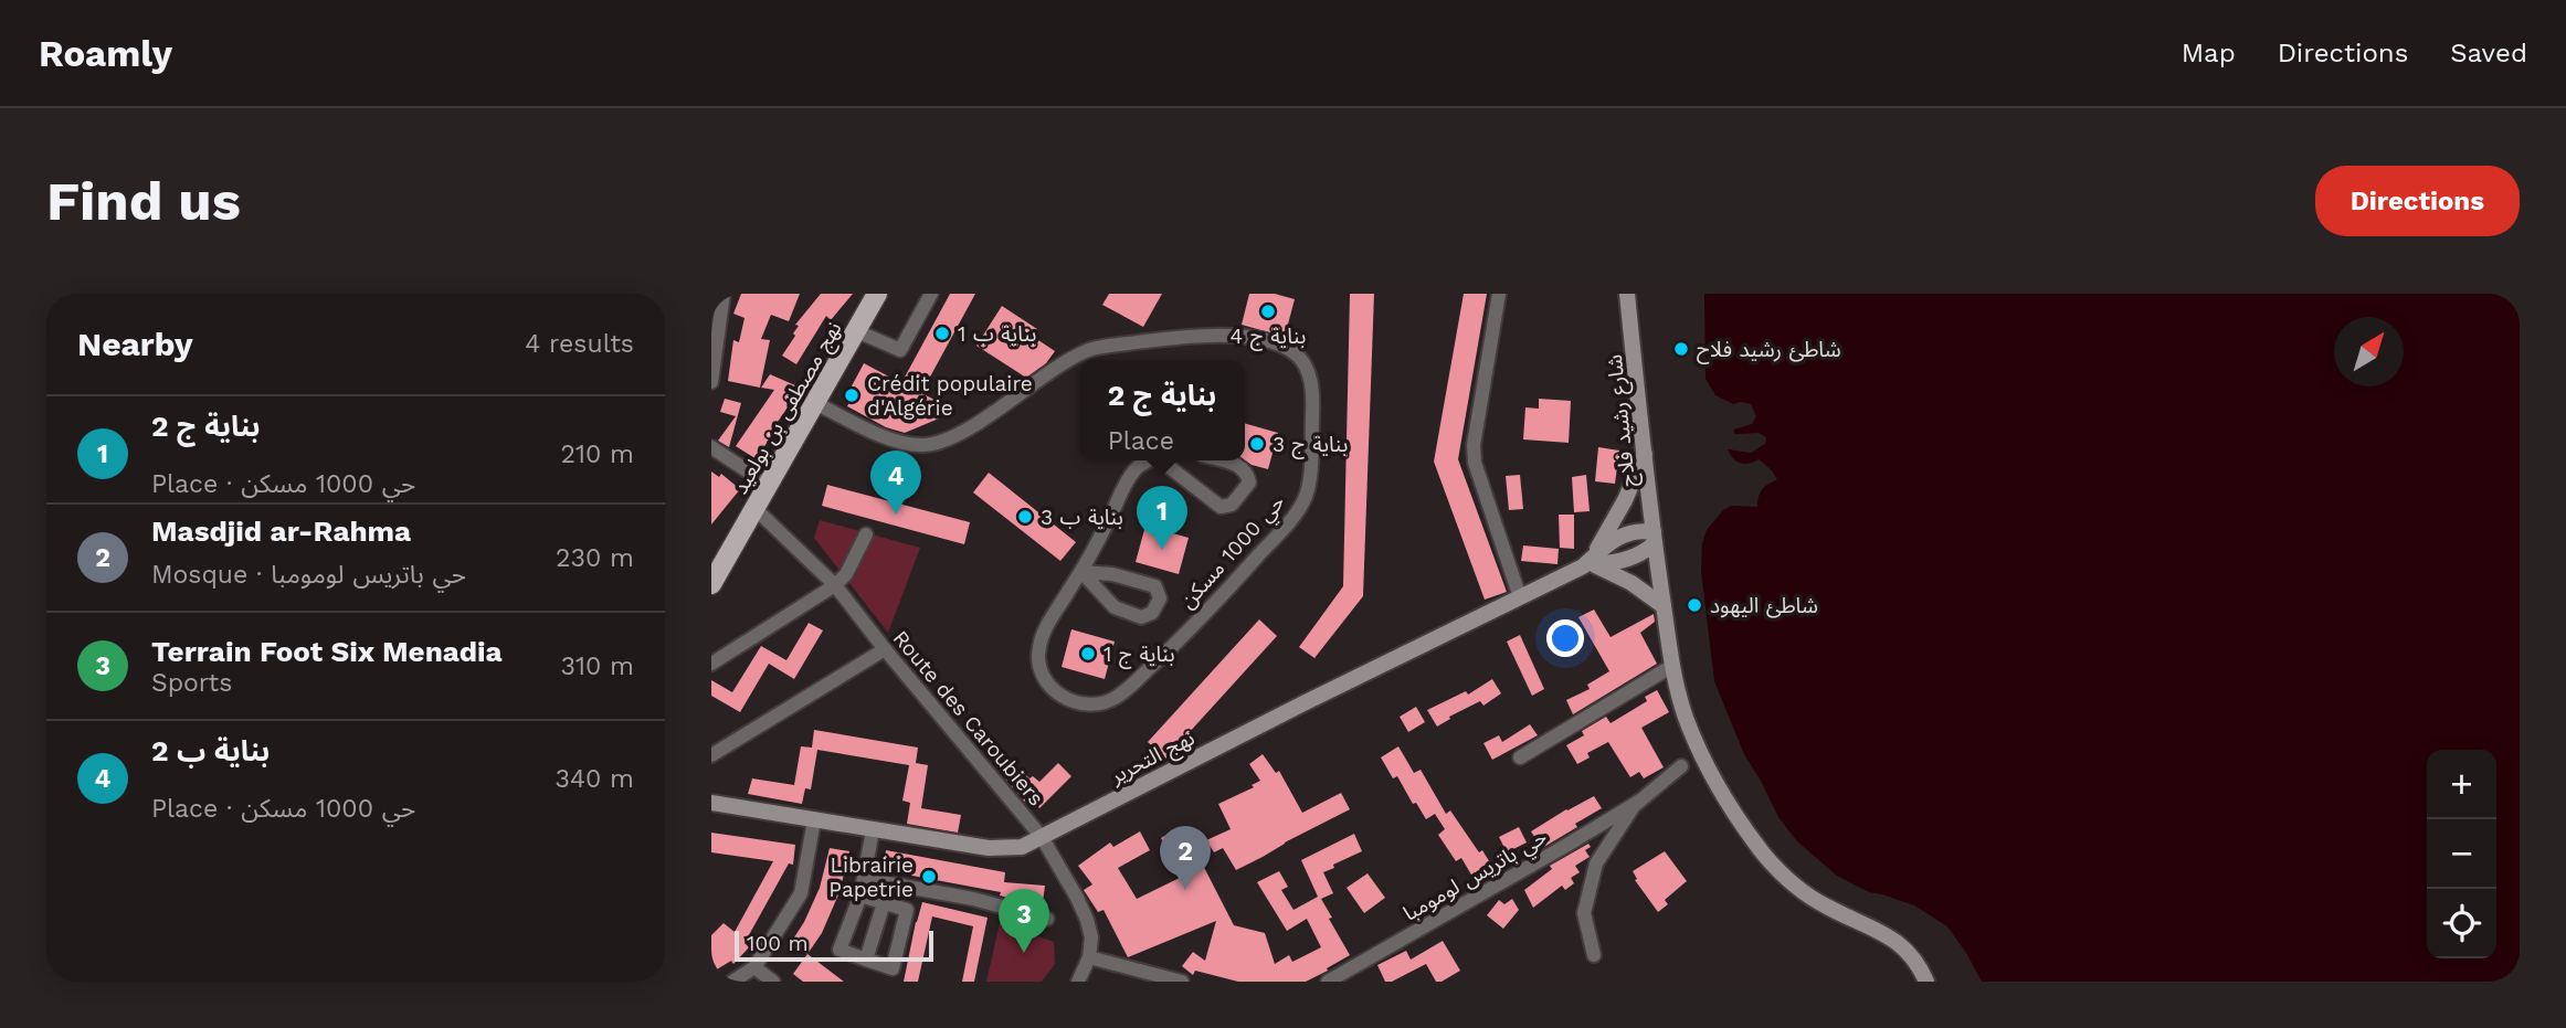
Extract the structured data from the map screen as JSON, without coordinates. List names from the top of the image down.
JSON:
{
  "streets": {
    "main road": ["نهج مصطفى بن بولعيد"],
    "street": [
      "شارع رشيد فلاح",
      "حي 1000 مسكن",
      "Route des Caroubiers",
      "نهج التحرير",
      "حي باتريس لومومبا"
    ]
  },
  "crossings": [
    ["نهج مصطفى بن بولعيد", "حي 1000 مسكن"],
    ["نهج مصطفى بن بولعيد", "Route des Caroubiers"],
    ["شارع رشيد فلاح", "نهج التحرير"],
    ["Route des Caroubiers", "نهج التحرير"]
  ],
  "places": [
    "بناية ج 4",
    "بناية ب 1",
    "شاطئ رشيد فلاح",
    "Crédit populaire d'Algérie",
    "بناية ج 3",
    "بناية ب 3",
    "شاطئ اليهود",
    "بناية ج 1",
    "Librairie Papetrie"
  ],
  "scale_bar": "100 m",
  "north": "top right",
  "page": {
    "header": "Roamly",
    "nav": ["Map", "Directions", "Saved"],
    "buttons": "Directions",
    "title": "Find us",
    "heading": ["Nearby", "4 results"],
    "popup": ["بناية ج 2", "Place"],
    "list": [
      {
        "mark": "1",
        "name": "بناية ج 2",
        "note": "Place · حي 1000 مسكن",
        "value": "210 m"
      },
      {
        "mark": "2",
        "name": "Masdjid ar-Rahma",
        "note": "Mosque · حي باتريس لومومبا",
        "value": "230 m"
      },
      {
        "mark": "3",
        "name": "Terrain Foot Six Menadia",
        "note": "Sports",
        "value": "310 m"
      },
      {
        "mark": "4",
        "name": "بناية ب 2",
        "note": "Place · حي 1000 مسكن",
        "value": "340 m"
      }
    ],
    "pins": [
      "4",
      "1",
      "2",
      "3"
    ],
    "map_buttons": ["+", "−"],
    "scale": "100 m"
  }
}
